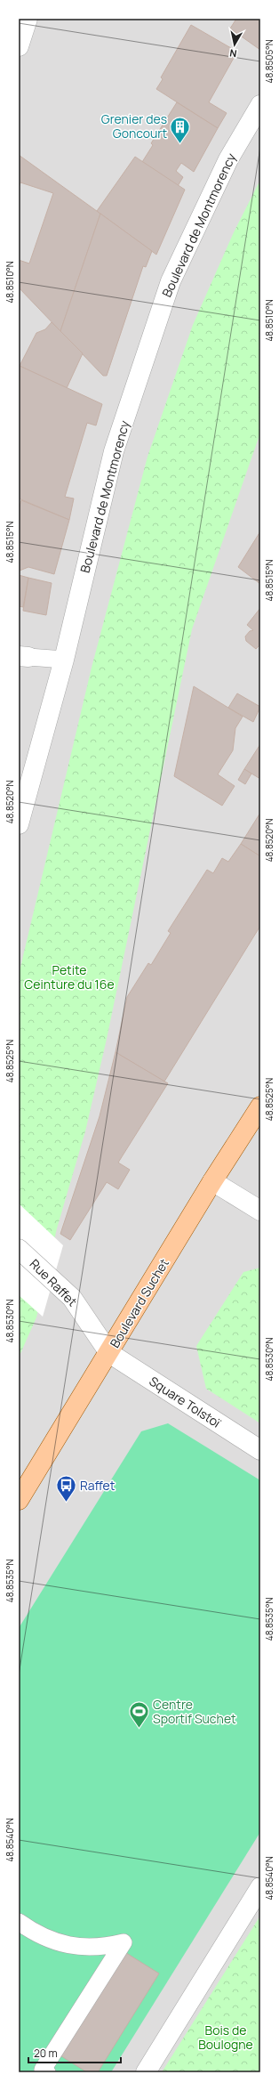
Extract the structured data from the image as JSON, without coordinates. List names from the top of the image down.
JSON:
{
  "streets": {
    "main road": ["Boulevard Suchet"],
    "street": ["Boulevard de Montmorency", "Rue Raffet", "Square Tolstoï"]
  },
  "crossings": [
    ["Rue Raffet", "Boulevard Suchet"],
    ["Rue Raffet", "Square Tolstoï"],
    ["Boulevard Suchet", "Square Tolstoï"]
  ],
  "parks": ["Petite Ceinture du 16e", "Bois de Boulogne"],
  "places": {
    "building": ["Grenier des Goncourt"],
    "bus stop": ["Raffet"],
    "sports": ["Centre Sportif Suchet"]
  },
  "scale_bar": "20 m",
  "north": "bottom",
  "coordinates": [
    "48.8505°N",
    "48.8510°N",
    "48.8515°N",
    "48.8520°N",
    "48.8525°N",
    "48.8530°N",
    "48.8535°N",
    "48.8540°N"
  ]
}
